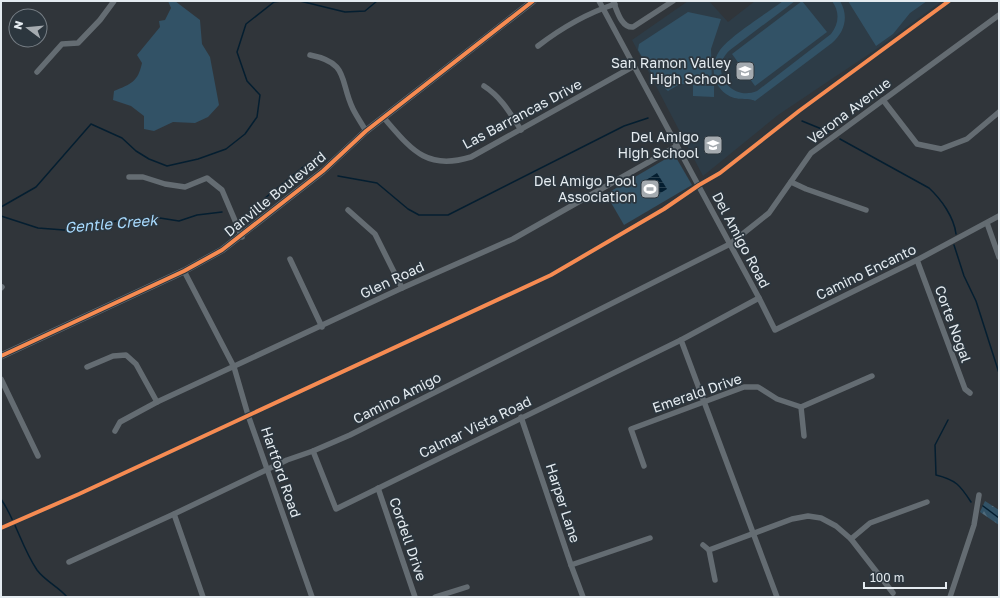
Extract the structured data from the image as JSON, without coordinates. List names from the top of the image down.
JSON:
{
  "streets": {
    "main road": ["Danville Boulevard"],
    "street": [
      "Verona Avenue",
      "Las Barrancas Drive",
      "Del Amigo Road",
      "Camino Encanto",
      "Glen Road",
      "Corte Nogal",
      "Emerald Drive",
      "Camino Amigo",
      "Calmar Vista Road",
      "Hartford Road",
      "Harper Lane",
      "Cordell Drive"
    ]
  },
  "crossings": [
    ["Verona Avenue", "Del Amigo Road"],
    ["Verona Avenue", "Camino Amigo"],
    ["Las Barrancas Drive", "Danville Boulevard"],
    ["Las Barrancas Drive", "Del Amigo Road"],
    ["Danville Boulevard", "Hartford Road"],
    ["Del Amigo Road", "Camino Encanto"],
    ["Del Amigo Road", "Glen Road"],
    ["Del Amigo Road", "Camino Amigo"],
    ["Del Amigo Road", "Calmar Vista Road"],
    ["Camino Encanto", "Corte Nogal"],
    ["Glen Road", "Hartford Road"],
    ["Camino Amigo", "Calmar Vista Road"],
    ["Camino Amigo", "Hartford Road"],
    ["Calmar Vista Road", "Harper Lane"],
    ["Calmar Vista Road", "Cordell Drive"]
  ],
  "water": ["Gentle Creek"],
  "places": {
    "school or university": ["San Ramon Valley High School", "Del Amigo High School"],
    "sports": ["Del Amigo Pool Association"]
  },
  "scale_bar": "100 m",
  "north": "left"
}
